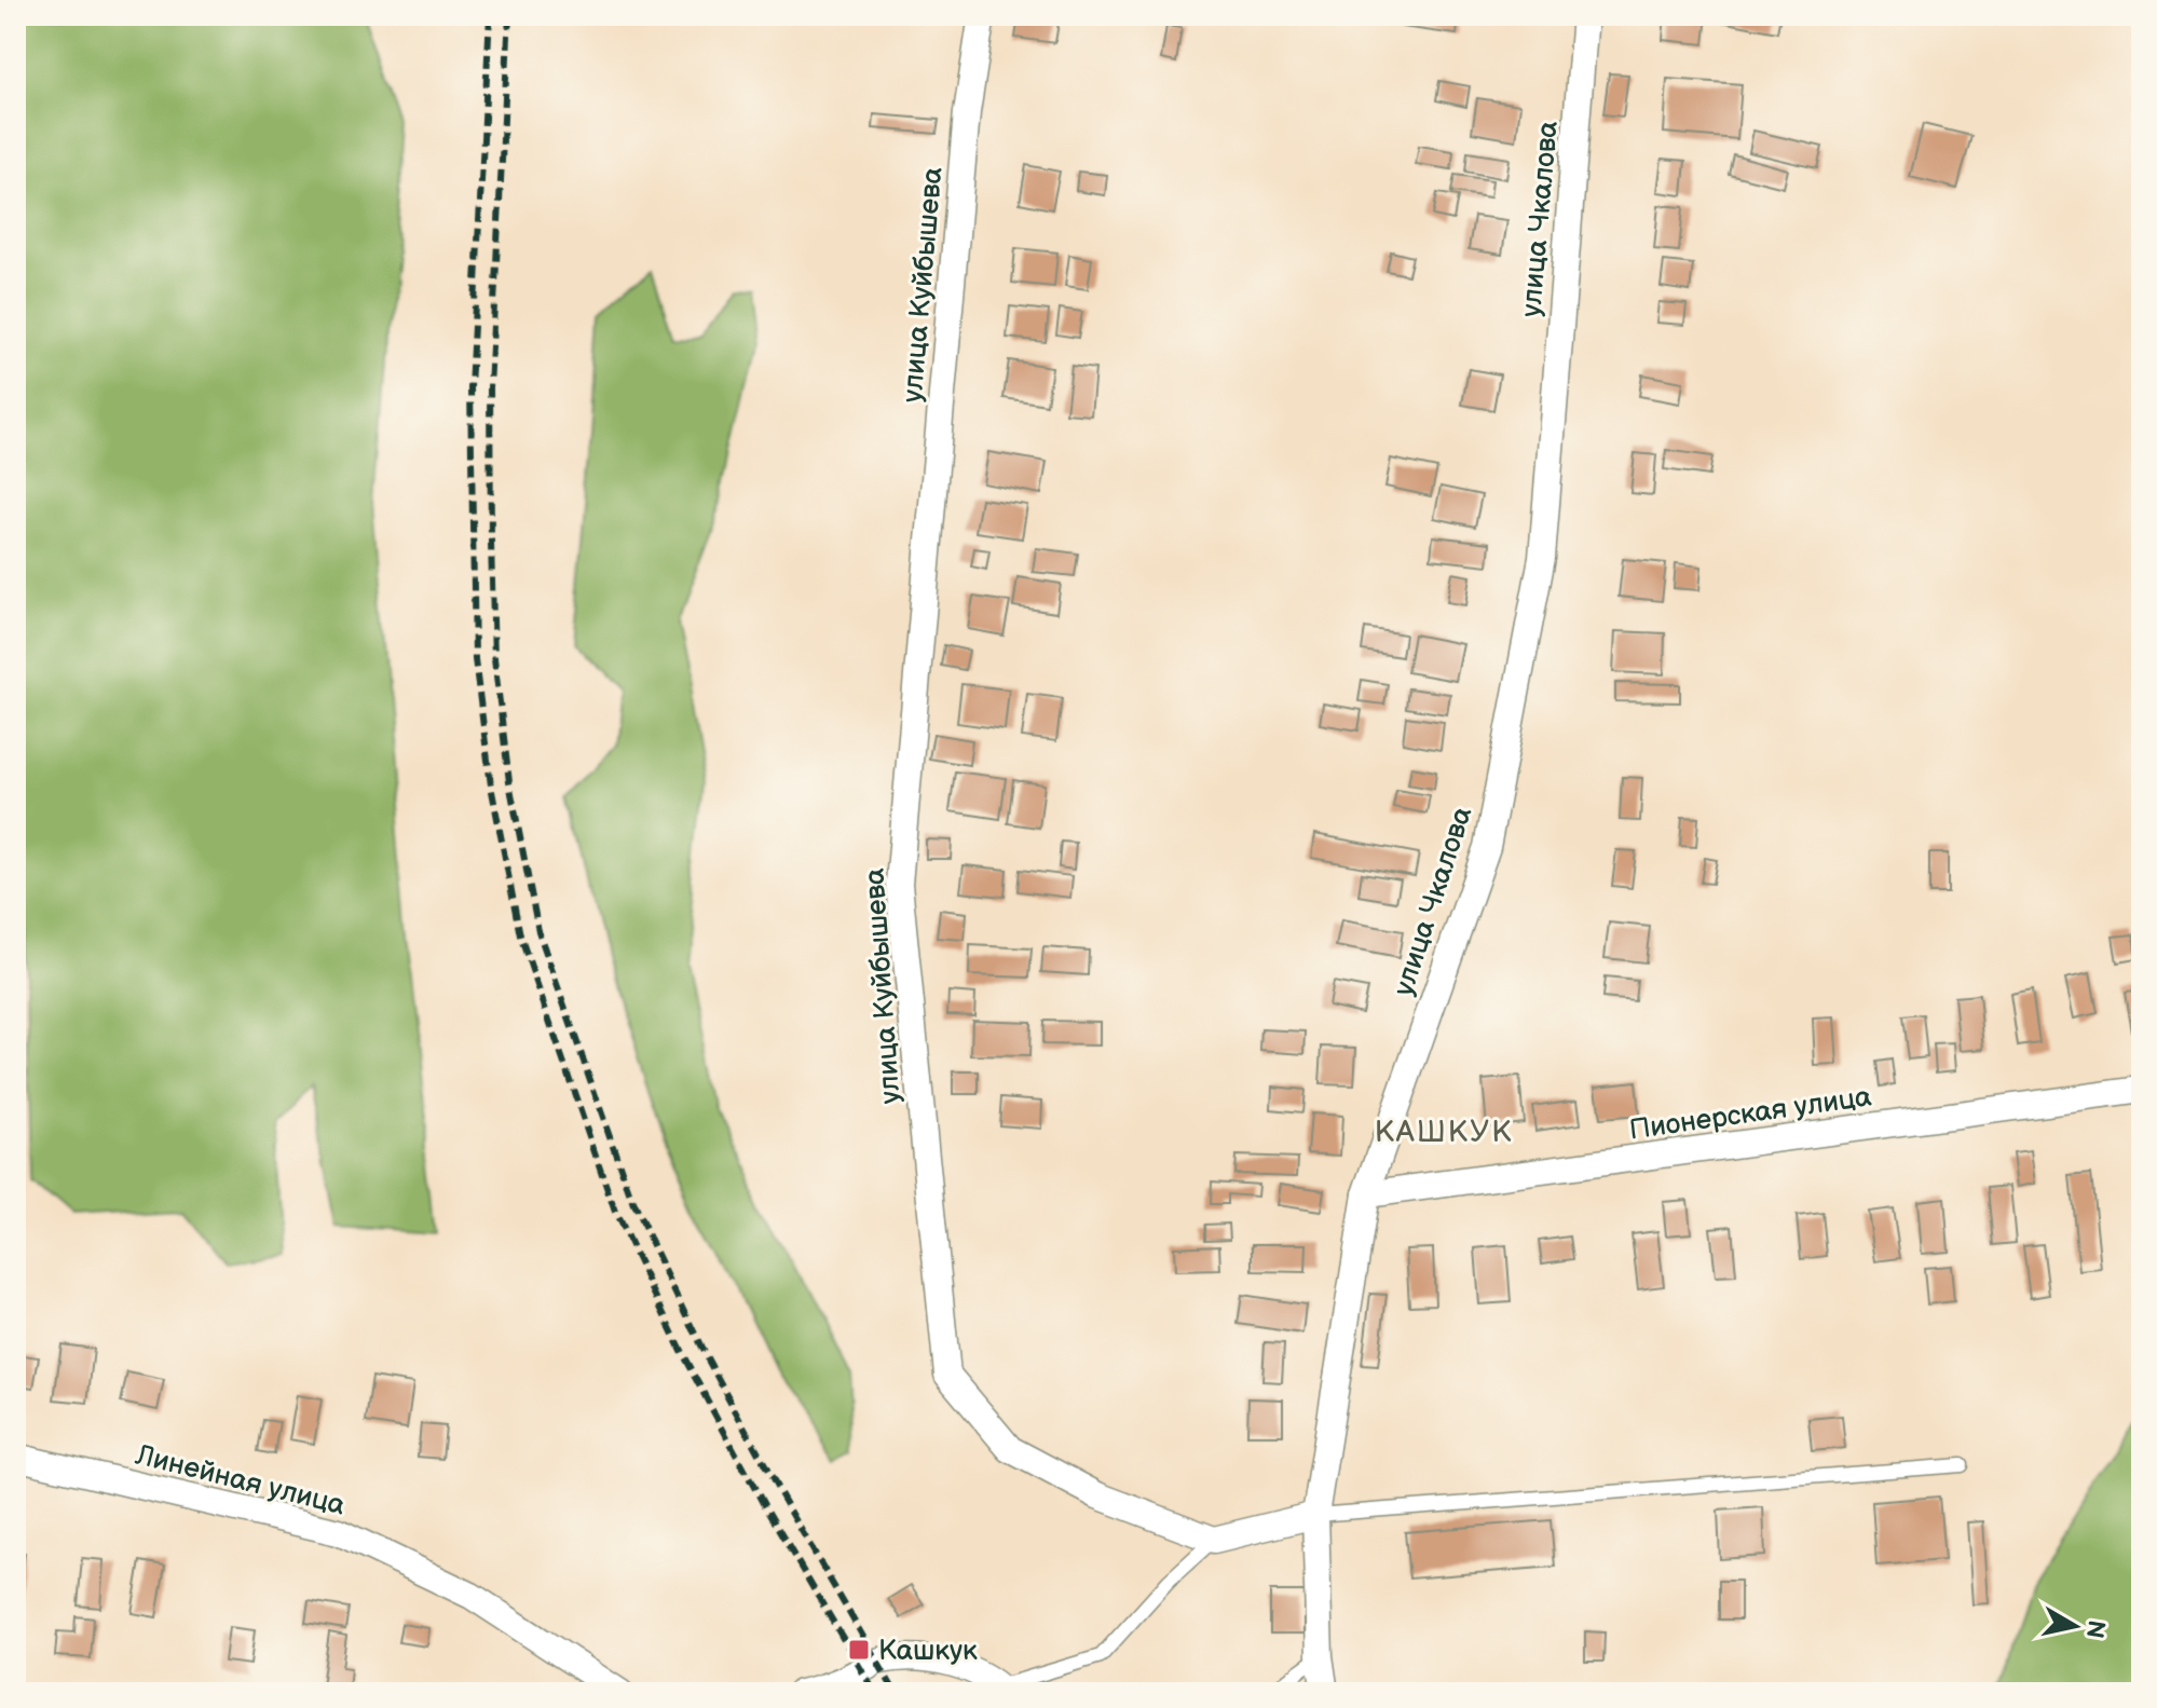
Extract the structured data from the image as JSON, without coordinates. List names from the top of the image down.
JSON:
{
  "streets": {
    "street": [
      "улица Чкалова",
      "улица Куйбышева",
      "Пионерская улица",
      "Линейная улица"
    ]
  },
  "crossings": [
    ["улица Чкалова", "Пионерская улица"]
  ],
  "districts": ["КАШКУК"],
  "places": {
    "transit": ["Кашкук"]
  },
  "north": "right"
}
